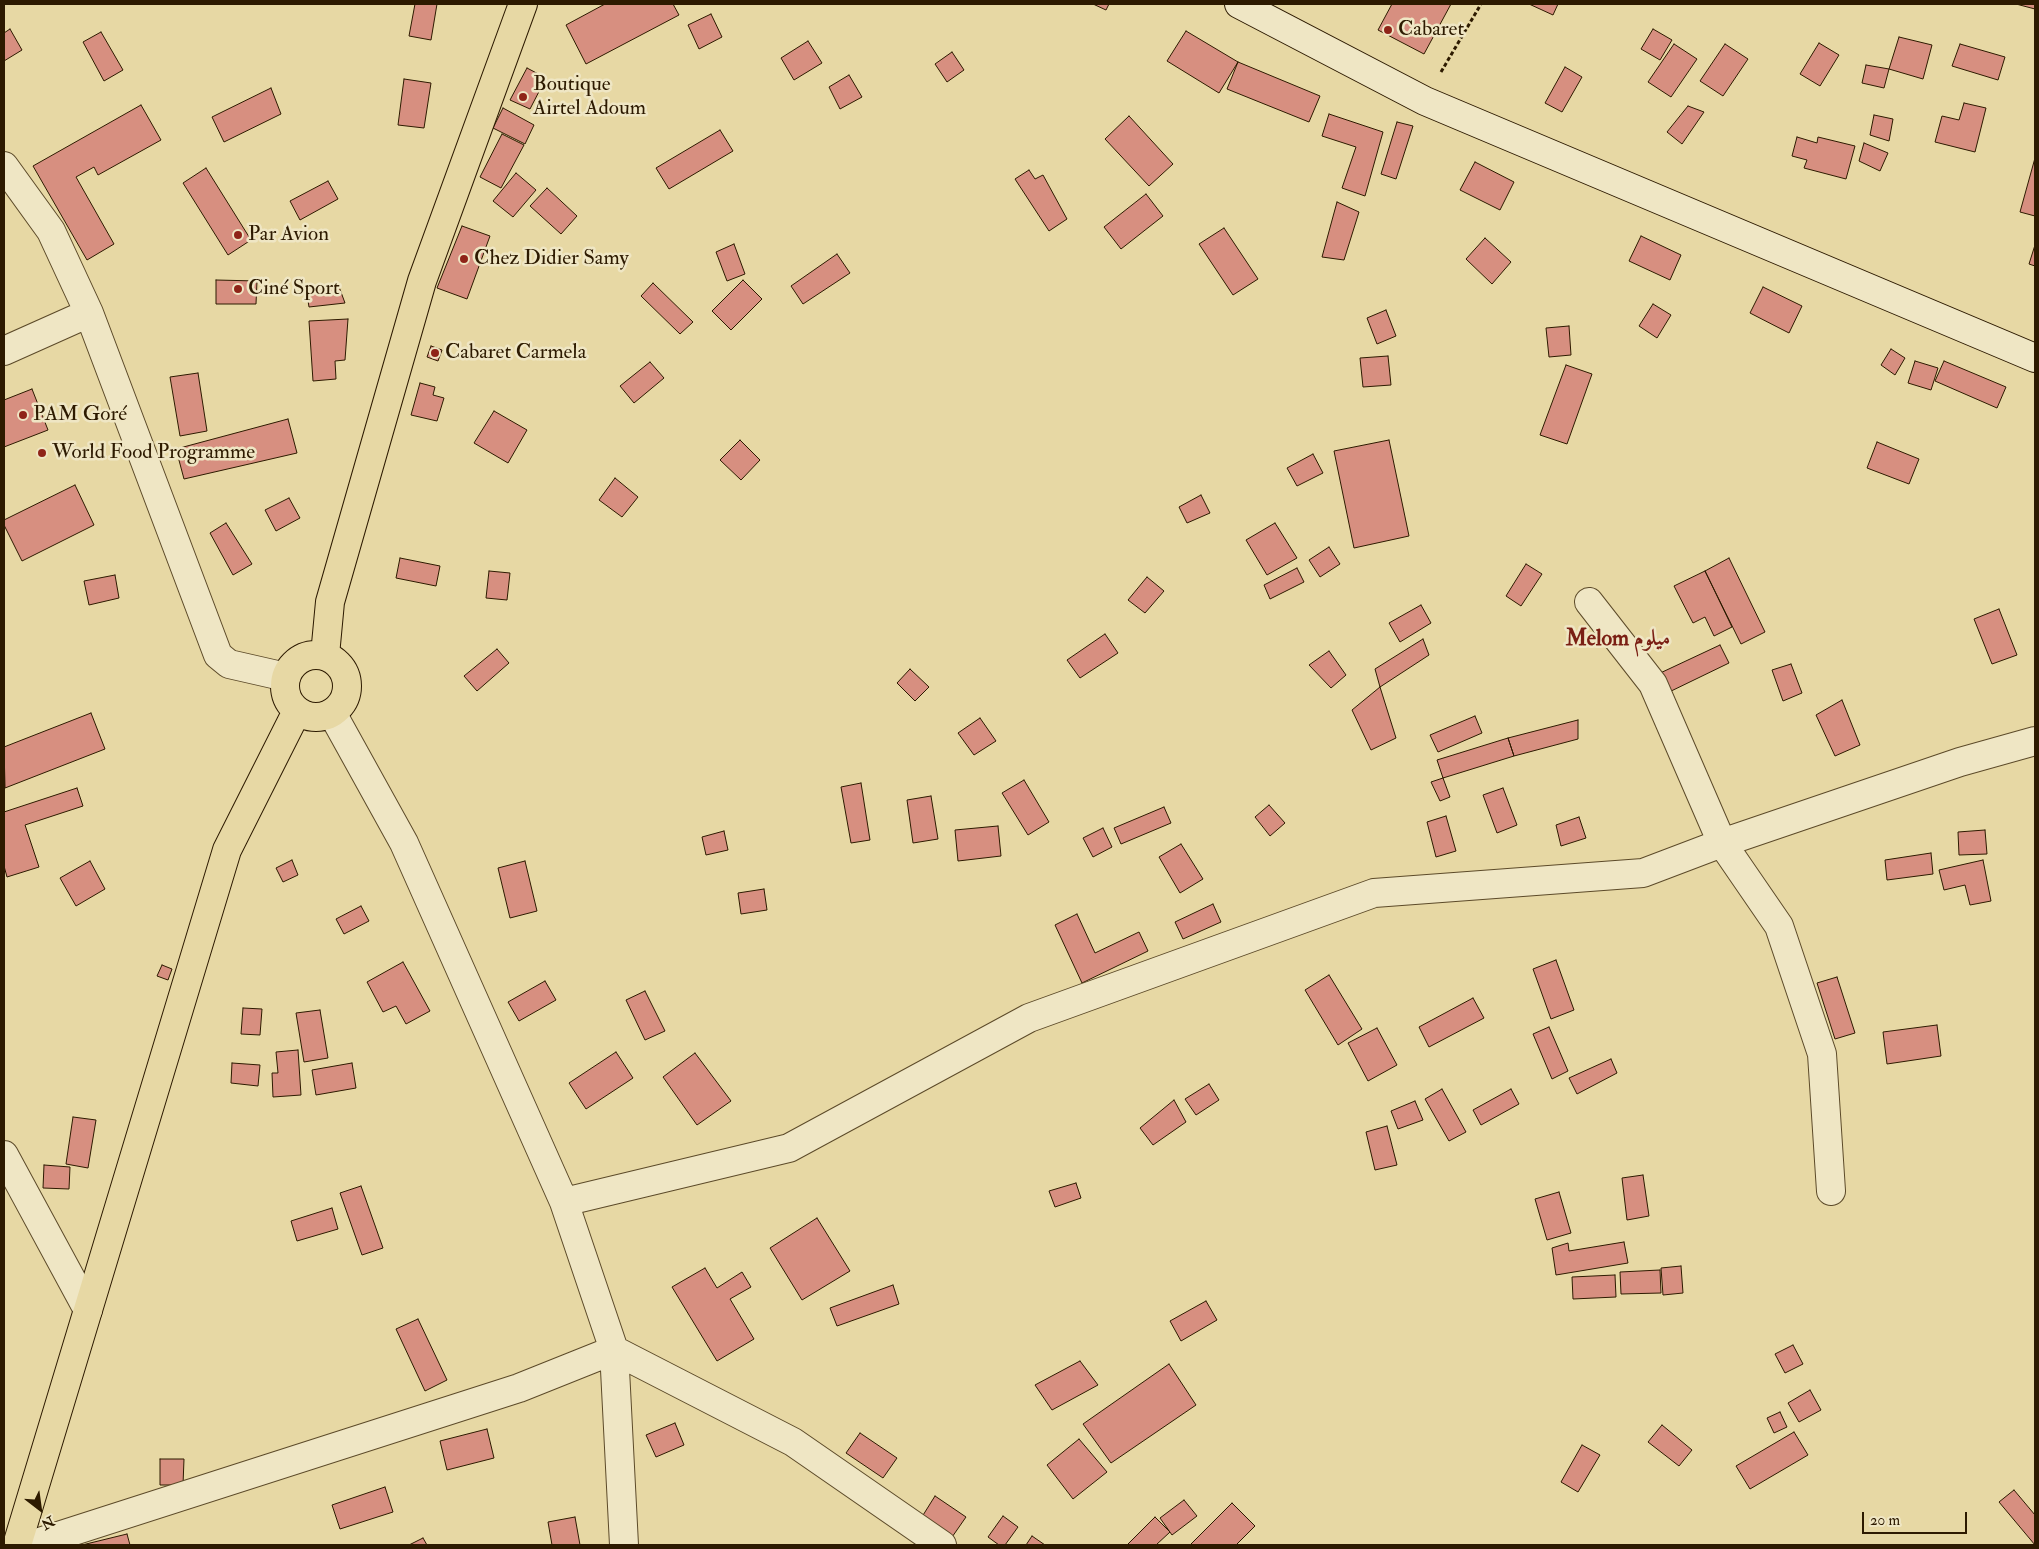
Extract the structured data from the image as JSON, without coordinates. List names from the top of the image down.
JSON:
{
  "districts": ["Melom ميلوم"],
  "places": [
    "Cabaret",
    "Boutique Airtel Adoum",
    "Par Avion",
    "Chez Didier Samy",
    "Ciné Sport",
    "Cabaret Carmela",
    "PAM Goré",
    "World Food Programme"
  ],
  "scale_bar": "20 m",
  "north": "bottom right"
}
